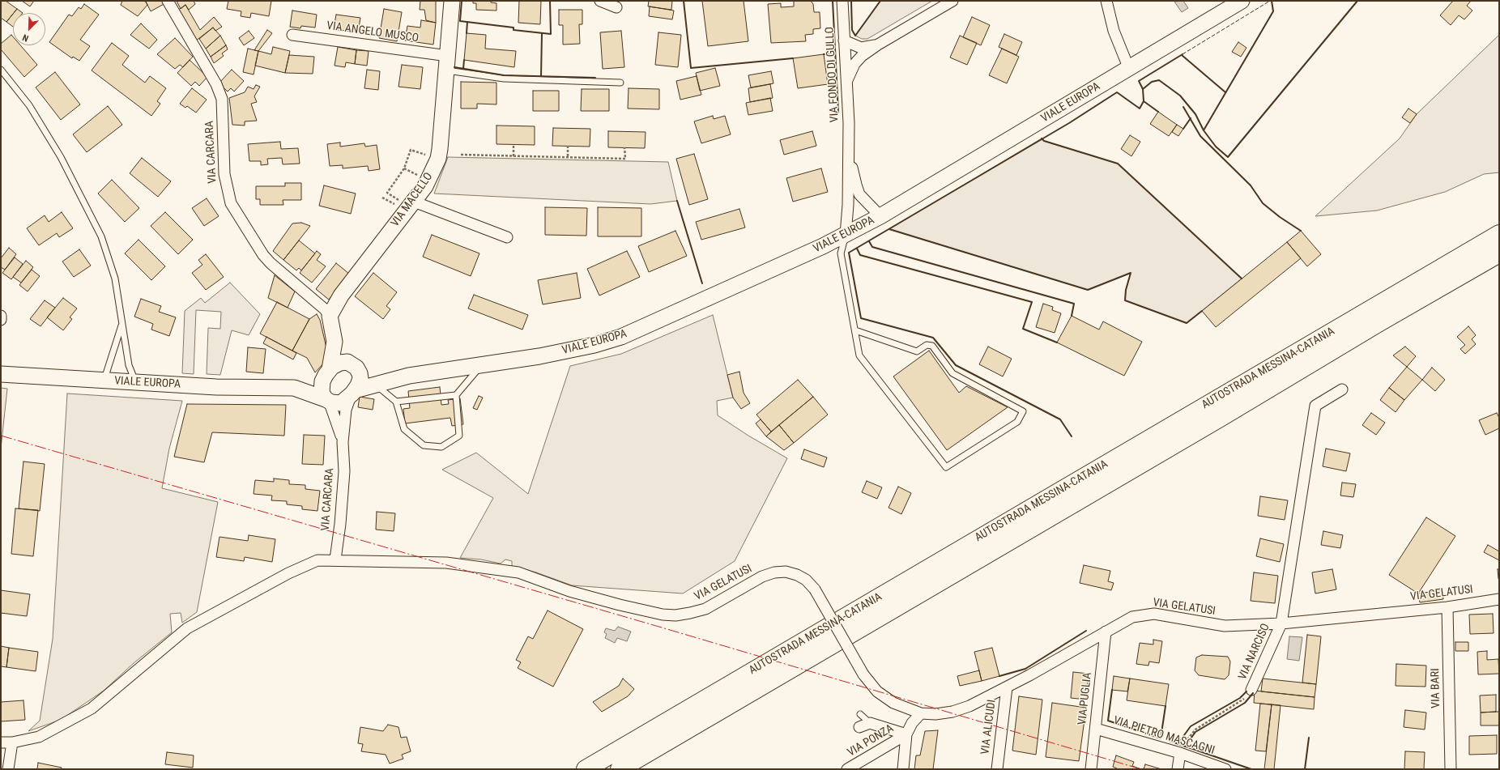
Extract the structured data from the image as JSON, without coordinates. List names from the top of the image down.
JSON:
{
  "streets": {
    "highway": ["AUTOSTRADA MESSINA-CATANIA"],
    "main road": ["VIALE EUROPA", "VIA MACELLO"],
    "street": [
      "VIA ANGELO MUSCO",
      "VIA FONDO DI GULLO",
      "VIA CARCARA",
      "VIA GELATUSI",
      "VIA NARCISO",
      "VIA BARI",
      "VIA PUGLIA",
      "VIA ALICUDI",
      "VIA PIETRO MASCAGNI",
      "VIA PONZA"
    ]
  },
  "crossings": [
    ["VIA ANGELO MUSCO", "VIA MACELLO"],
    ["VIA CARCARA", "VIA MACELLO"],
    ["VIA CARCARA", "VIA GELATUSI"],
    ["VIA GELATUSI", "VIA NARCISO"],
    ["VIA GELATUSI", "VIA BARI"],
    ["VIA GELATUSI", "VIA PUGLIA"],
    ["VIA GELATUSI", "VIA ALICUDI"],
    ["VIA PUGLIA", "VIA PIETRO MASCAGNI"]
  ],
  "north": "bottom left"
}
